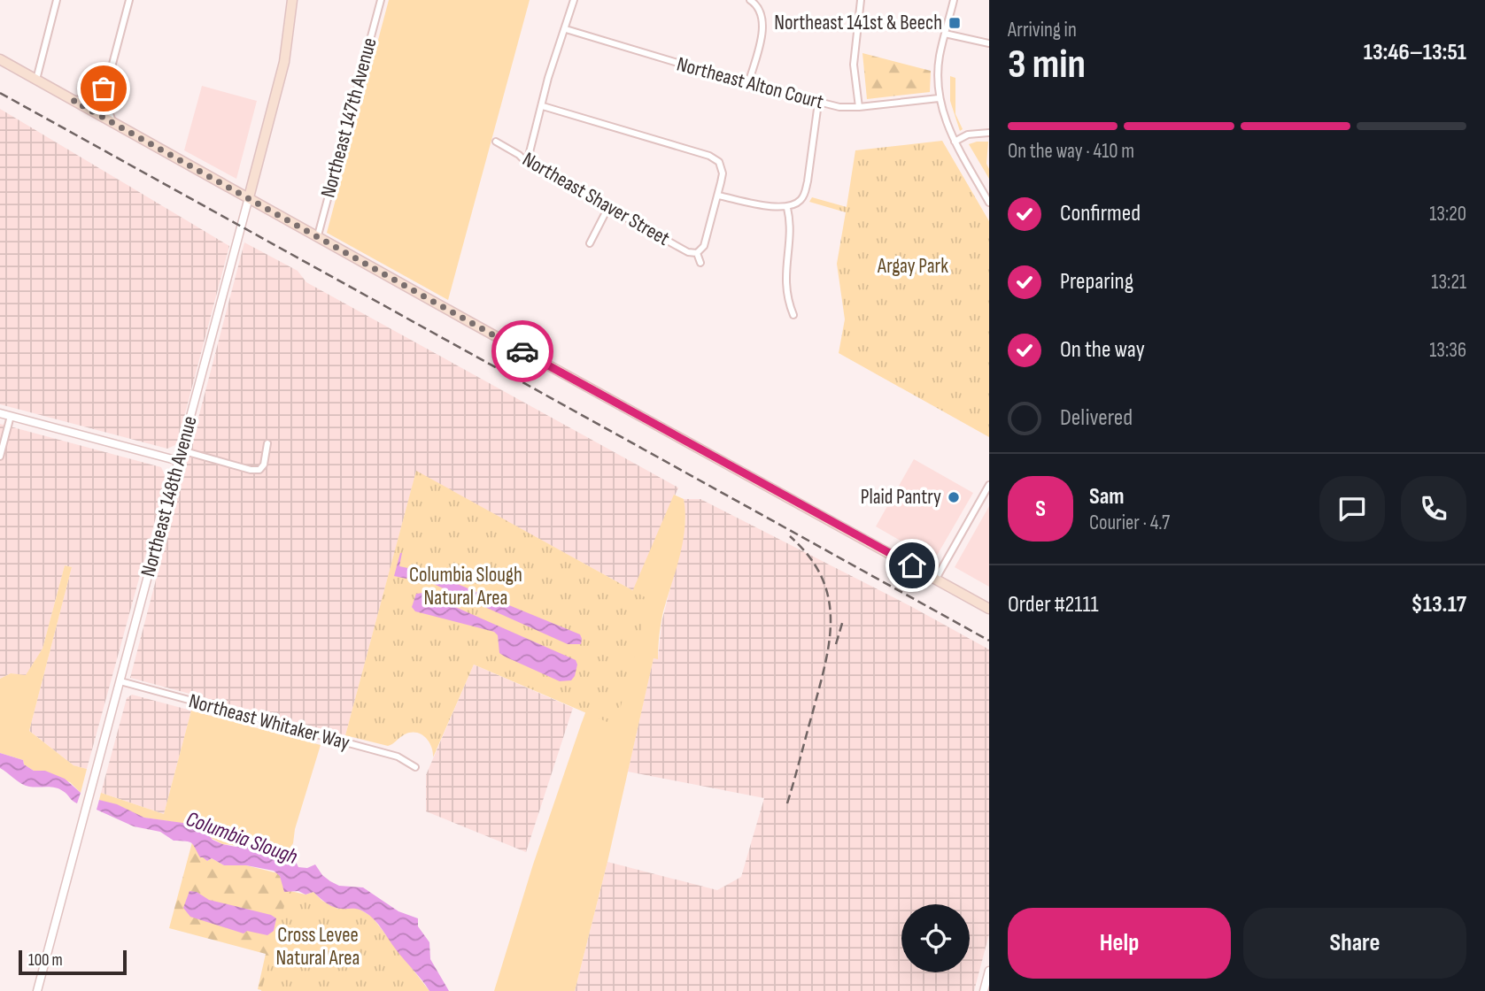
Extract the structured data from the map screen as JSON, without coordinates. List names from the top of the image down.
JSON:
{
  "streets": {
    "main road": ["Northeast 148th Avenue"],
    "street": [
      "Northeast Alton Court",
      "Northeast 147th Avenue",
      "Northeast Shaver Street",
      "Northeast Whitaker Way"
    ]
  },
  "crossings": [
    ["Northeast 148th Avenue", "Northeast Whitaker Way"]
  ],
  "water": ["Columbia Slough"],
  "parks": ["Argay Park", "Columbia Slough Natural Area", "Cross Levee Natural Area"],
  "places": {
    "transit": ["Northeast 141st & Beech"],
    "other": ["Plaid Pantry"]
  },
  "scale_bar": "100 m",
  "page": {
    "heading": ["3 min", "Arriving in", "13:46–13:51"],
    "panel": [
      "Sam",
      "Courier · 4.7",
      "Order #2111",
      "$13.17"
    ],
    "bar": "On the way · 410 m",
    "list": [
      ["Confirmed", "13:20"],
      ["Preparing", "13:21"],
      ["On the way", "13:36"],
      "Delivered"
    ],
    "round": "S",
    "buttons": ["Help", "Share"],
    "scale": "100 m"
  }
}
